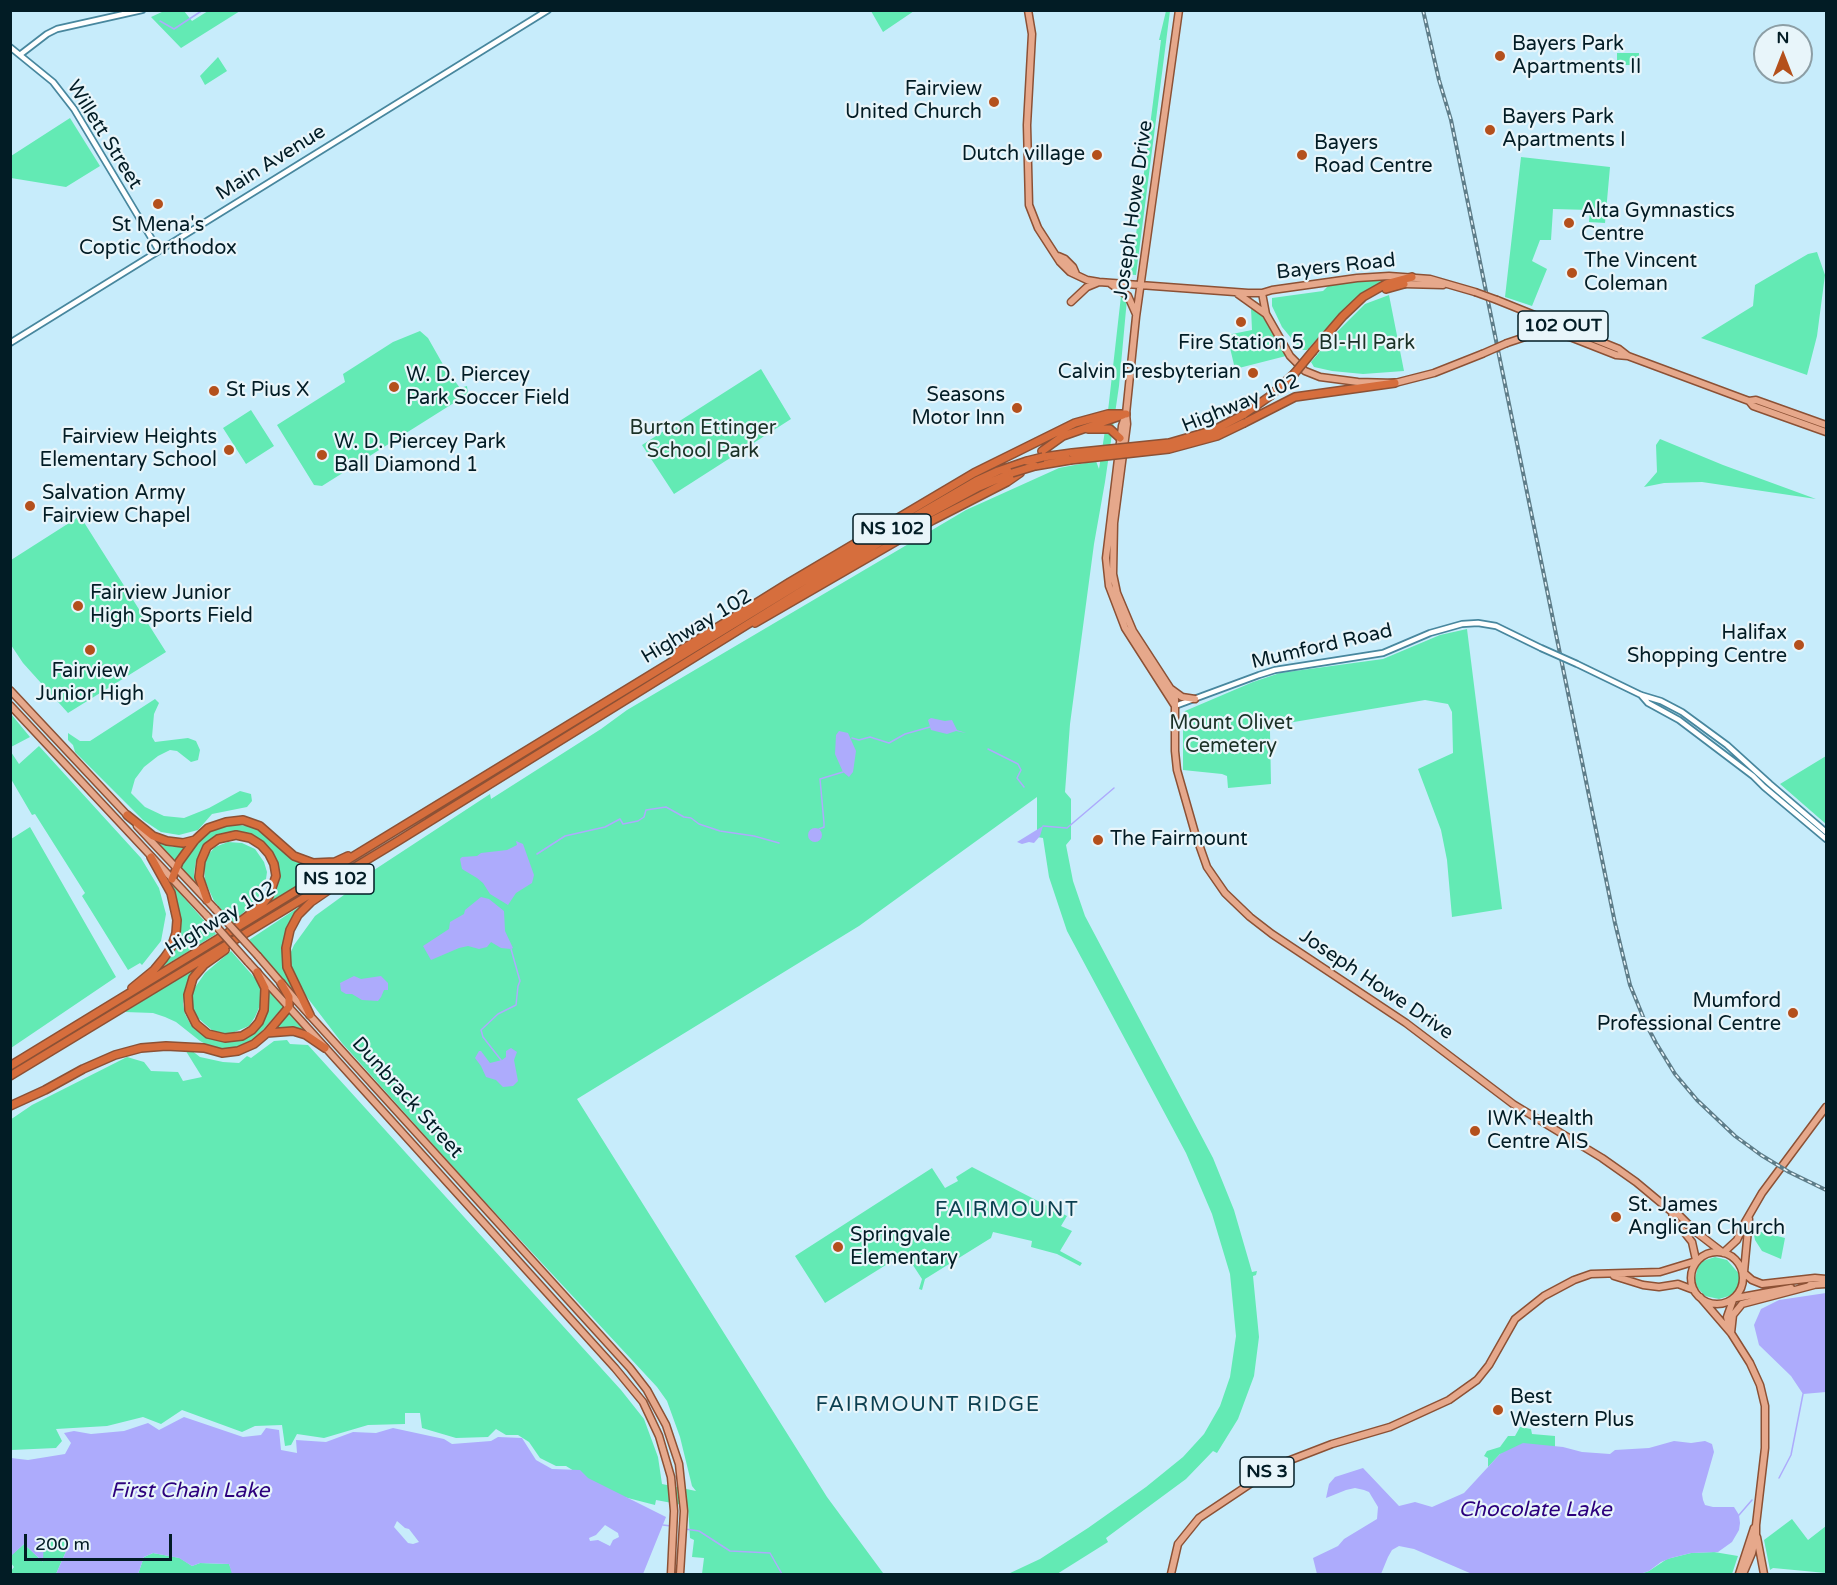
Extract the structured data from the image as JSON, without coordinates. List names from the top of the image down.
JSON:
{
  "streets": {
    "highway": ["Highway 102", "NS 102"],
    "main road": [
      "Joseph Howe Drive",
      "Bayers Road",
      "102 OUT",
      "Dunbrack Street",
      "NS 3"
    ],
    "street": ["Willett Street", "Main Avenue", "Mumford Road"]
  },
  "crossings": [
    ["Willett Street", "Main Avenue"],
    ["Joseph Howe Drive", "Bayers Road"],
    ["Joseph Howe Drive", "Mumford Road"],
    ["Joseph Howe Drive", "NS 3"],
    ["Bayers Road", "Highway 102"],
    ["Bayers Road", "NS 102"],
    ["Highway 102", "NS 102"]
  ],
  "districts": ["FAIRMOUNT", "FAIRMOUNT RIDGE"],
  "water": ["First Chain Lake", "Chocolate Lake"],
  "parks": ["BI-HI Park", "Burton Ettinger School Park", "Mount Olivet Cemetery"],
  "places": [
    "Bayers Park Apartments II",
    "Fairview United Church",
    "Bayers Park Apartments I",
    "Dutch village",
    "Bayers Road Centre",
    "St Mena's Coptic Orthodox",
    "Alta Gymnastics Centre",
    "The Vincent Coleman",
    "Fire Station 5",
    "Calvin Presbyterian",
    "W. D. Piercey Park Soccer Field",
    "St Pius X",
    "Seasons Motor Inn",
    "Fairview Heights Elementary School",
    "W. D. Piercey Park Ball Diamond 1",
    "Salvation Army Fairview Chapel",
    "Fairview Junior High Sports Field",
    "Halifax Shopping Centre",
    "Fairview Junior High",
    "The Fairmount",
    "Mumford Professional Centre",
    "IWK Health Centre AIS",
    "St. James Anglican Church",
    "Springvale Elementary",
    "Best Western Plus"
  ],
  "scale_bar": "200 m",
  "north": "top"
}
